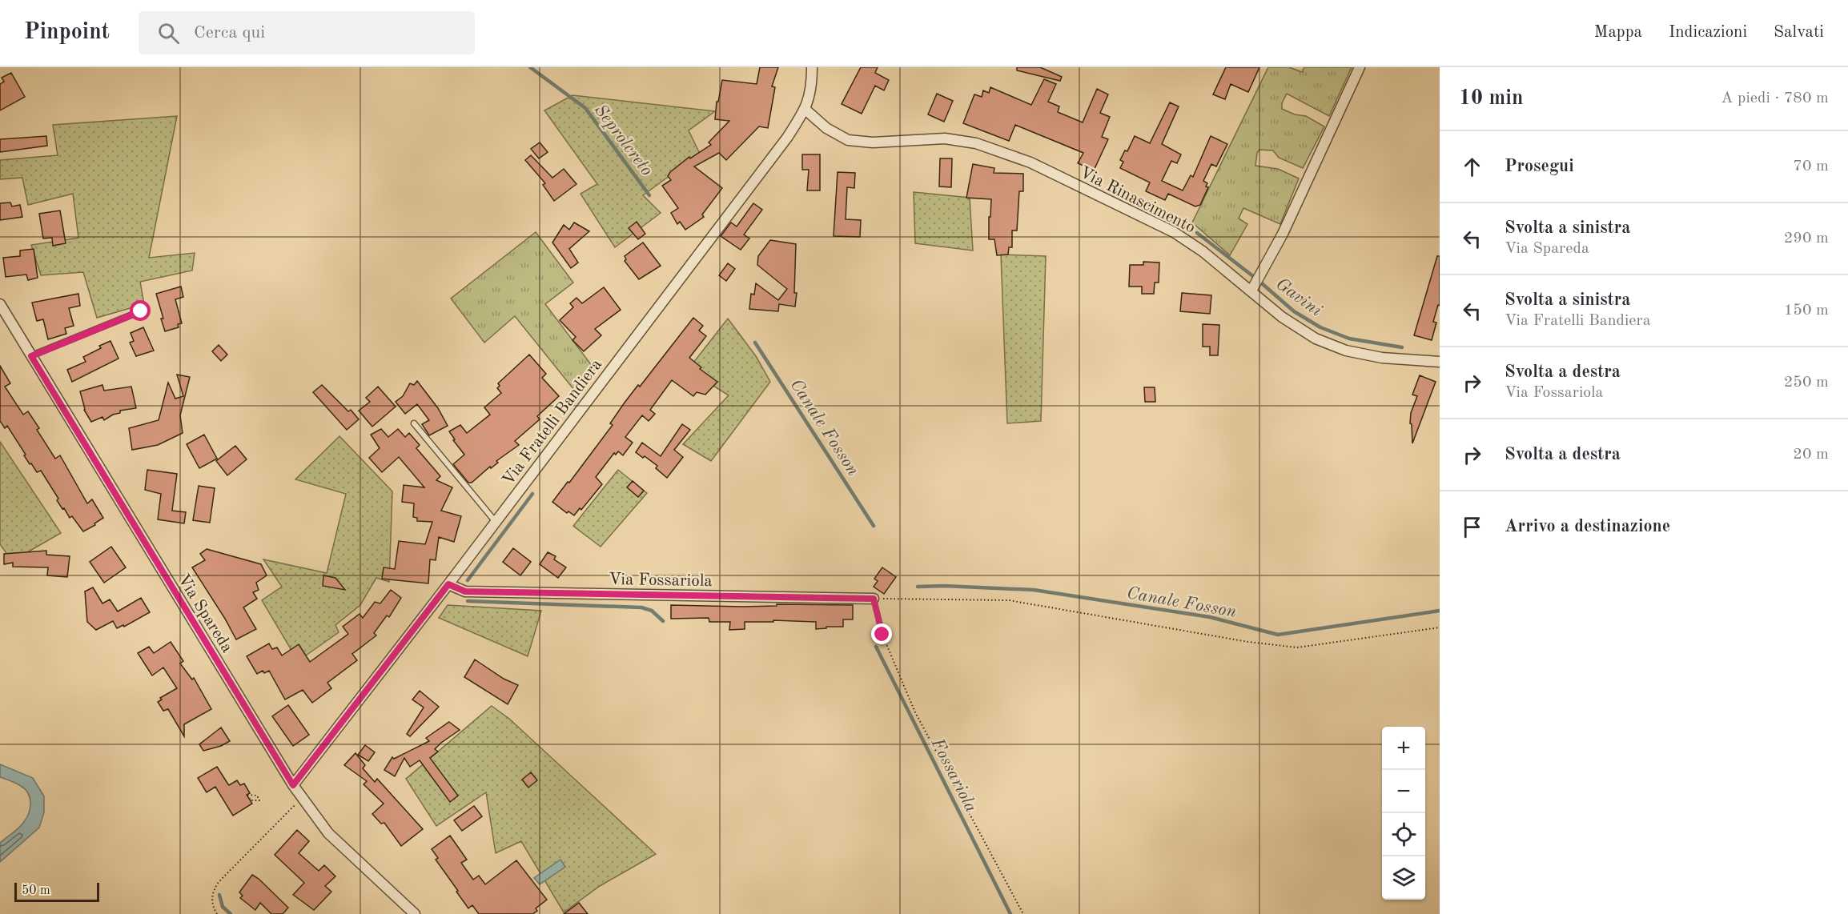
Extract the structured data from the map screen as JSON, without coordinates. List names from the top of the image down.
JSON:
{
  "streets": {
    "street": [
      "Via Rinascimento",
      "Via Fratelli Bandiera",
      "Via Fossariola",
      "Via Spareda"
    ]
  },
  "crossings": [
    ["Via Rinascimento", "Via Fratelli Bandiera"],
    ["Via Fratelli Bandiera", "Via Fossariola"],
    ["Via Fratelli Bandiera", "Via Spareda"]
  ],
  "water": [
    "Seprolcreto",
    "Gavini",
    "Canale Fosson",
    "Fossariola"
  ],
  "scale_bar": "50 m",
  "page": {
    "header": "Pinpoint",
    "search": "Cerca qui",
    "nav": ["Mappa", "Indicazioni", "Salvati"],
    "heading": ["10 min", "A piedi · 780 m"],
    "list": [
      ["Prosegui", "70 m"],
      ["Svolta a sinistra", "Via Spareda", "290 m"],
      ["Svolta a sinistra", "Via Fratelli Bandiera", "150 m"],
      ["Svolta a destra", "Via Fossariola", "250 m"],
      ["Svolta a destra", "20 m"],
      "Arrivo a destinazione"
    ],
    "map_buttons": ["+", "−"],
    "scale": "50 m"
  }
}
